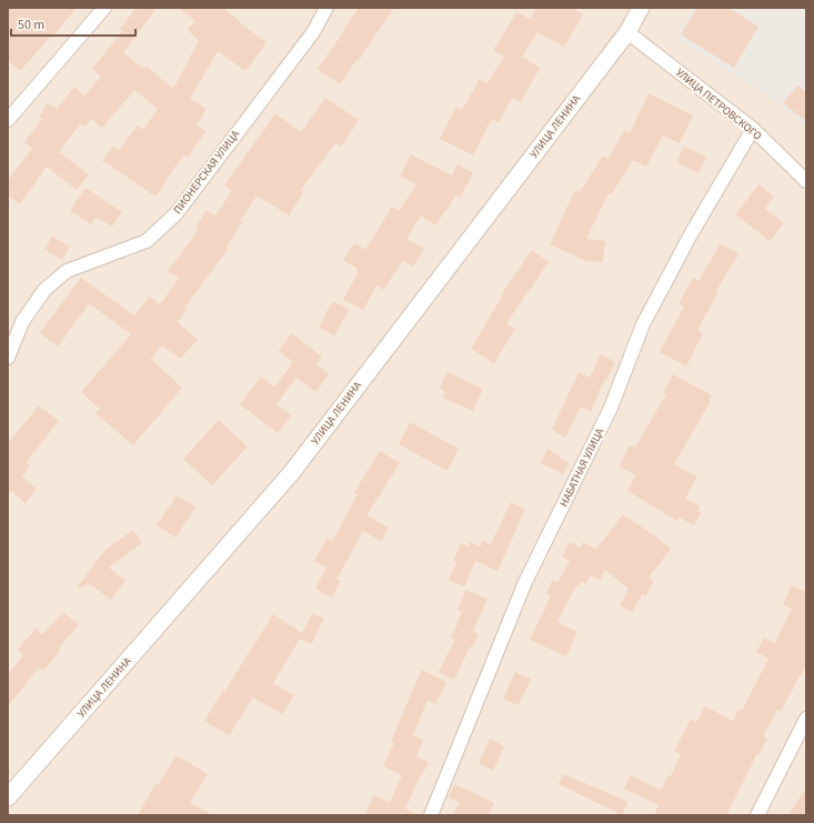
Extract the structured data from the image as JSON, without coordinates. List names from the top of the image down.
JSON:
{
  "streets": {
    "street": [
      "УЛИЦА ПЕТРОВСКОГО",
      "УЛИЦА ЛЕНИНА",
      "ПИОНЕРСКАЯ УЛИЦА",
      "НАБАТНАЯ УЛИЦА"
    ]
  },
  "crossings": [
    ["УЛИЦА ПЕТРОВСКОГО", "УЛИЦА ЛЕНИНА"],
    ["УЛИЦА ПЕТРОВСКОГО", "НАБАТНАЯ УЛИЦА"]
  ],
  "scale_bar": "50 m"
}
